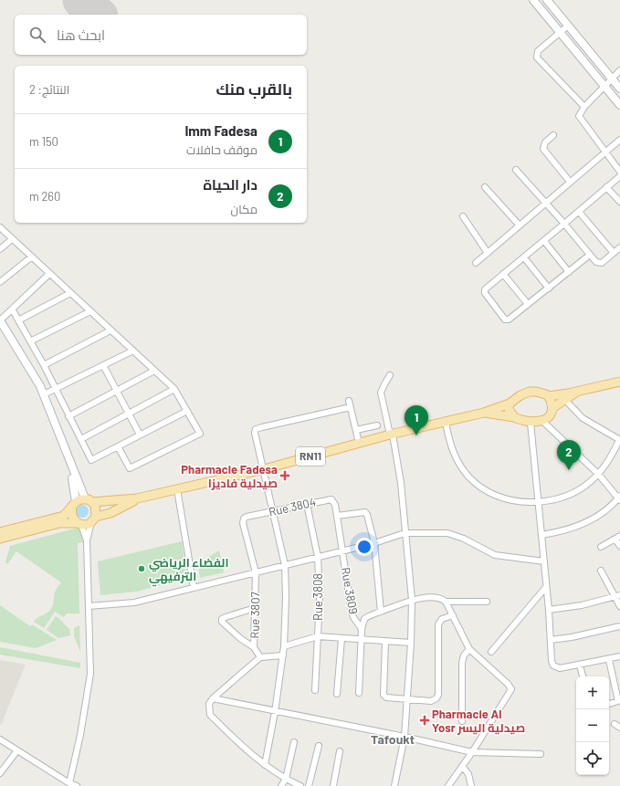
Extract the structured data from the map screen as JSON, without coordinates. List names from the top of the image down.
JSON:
{
  "streets": {
    "main road": ["RN11"],
    "street": [
      "Rue 3804",
      "Rue 3809",
      "Rue 3808",
      "Rue 3807"
    ]
  },
  "crossings": [
    ["Rue 3804", "Rue 3809"],
    ["Rue 3804", "Rue 3808"],
    ["Rue 3804", "Rue 3807"]
  ],
  "districts": ["Tafoukt"],
  "places": {
    "health": ["Pharmacie Fadesa صيدلية فاديزا", "Pharmacie Al Yosr صيدلية اليسر"],
    "other": ["الفضاء الرياضي الترفيهي"]
  },
  "page": {
    "search": "ابحث هنا",
    "heading": ["بالقرب منك", "النتائج: 2"],
    "list": [
      {
        "mark": "1",
        "name": "Imm Fadesa",
        "note": "موقف حافلات",
        "value": "150 m"
      },
      {
        "mark": "2",
        "name": "دار الحياة",
        "note": "مكان",
        "value": "260 m"
      }
    ],
    "pins": ["1", "2"],
    "map_buttons": ["+", "−"]
  }
}
